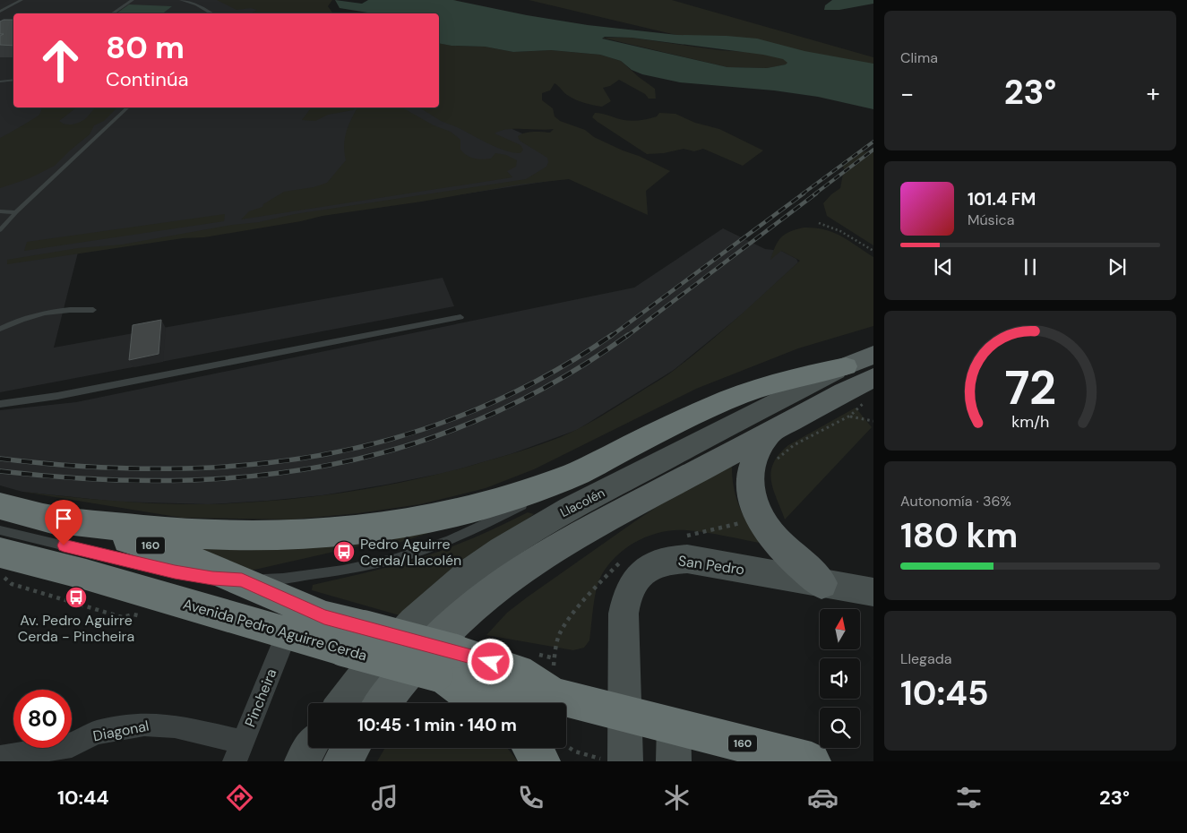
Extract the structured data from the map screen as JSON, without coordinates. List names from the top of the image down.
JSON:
{
  "streets": {
    "highway": ["160", "Avenida Pedro Aguirre Cerda"],
    "main road": ["Llacolén", "San Pedro"],
    "street": ["Pincheira", "Diagonal"]
  },
  "crossings": [
    ["San Pedro", "Avenida Pedro Aguirre Cerda"],
    ["Avenida Pedro Aguirre Cerda", "Pincheira"],
    ["Pincheira", "Diagonal"]
  ],
  "places": {
    "bus stop": ["Pedro Aguirre Cerda/Llacolén", "Av. Pedro Aguirre Cerda - Pincheira"]
  },
  "north": "top",
  "page": {
    "tile": [
      "Clima",
      ["Autonomía · 36%", "180 km"],
      ["Llegada", "10:45"]
    ],
    "turn": ["80 m", "Continúa"],
    "heat": ["−", "23°", "+"],
    "song": ["101.4 FM", "Música"],
    "limit": "80",
    "trip": "10:45 · 1 min · 140 m",
    "tabs": ["10:44", "23°"],
    "gauge": ["72", "km/h"]
  }
}
